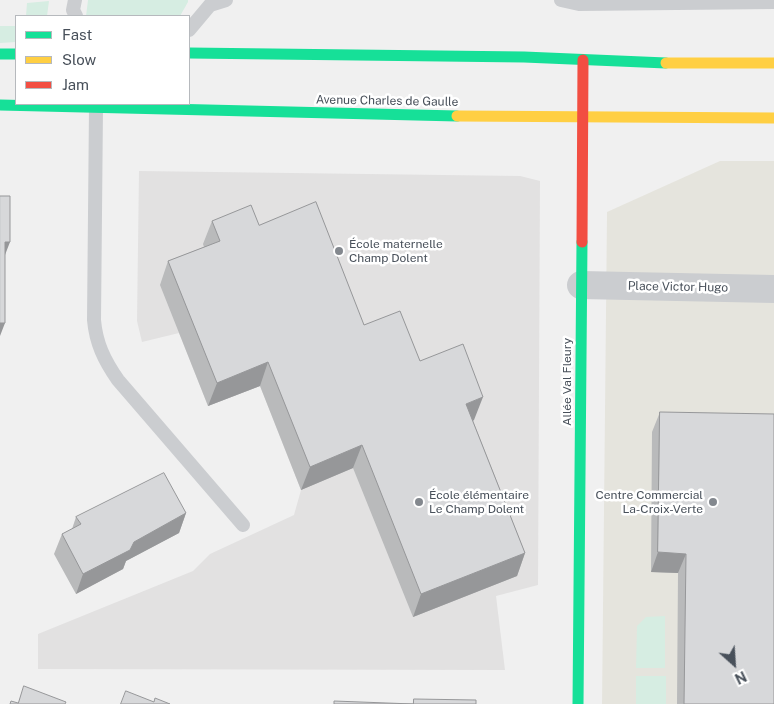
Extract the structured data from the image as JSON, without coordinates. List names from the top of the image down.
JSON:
{
  "streets": {
    "main road": ["Avenue Charles de Gaulle", "Allée Val Fleury"],
    "street": ["Place Victor Hugo"]
  },
  "crossings": [
    ["Avenue Charles de Gaulle", "Allée Val Fleury"],
    ["Place Victor Hugo", "Allée Val Fleury"]
  ],
  "places": ["École maternelle Champ Dolent", "École élémentaire Le Champ Dolent", "Centre Commercial La-Croix-Verte"],
  "legend": ["Fast", "Slow", "Jam"],
  "north": "bottom right"
}
